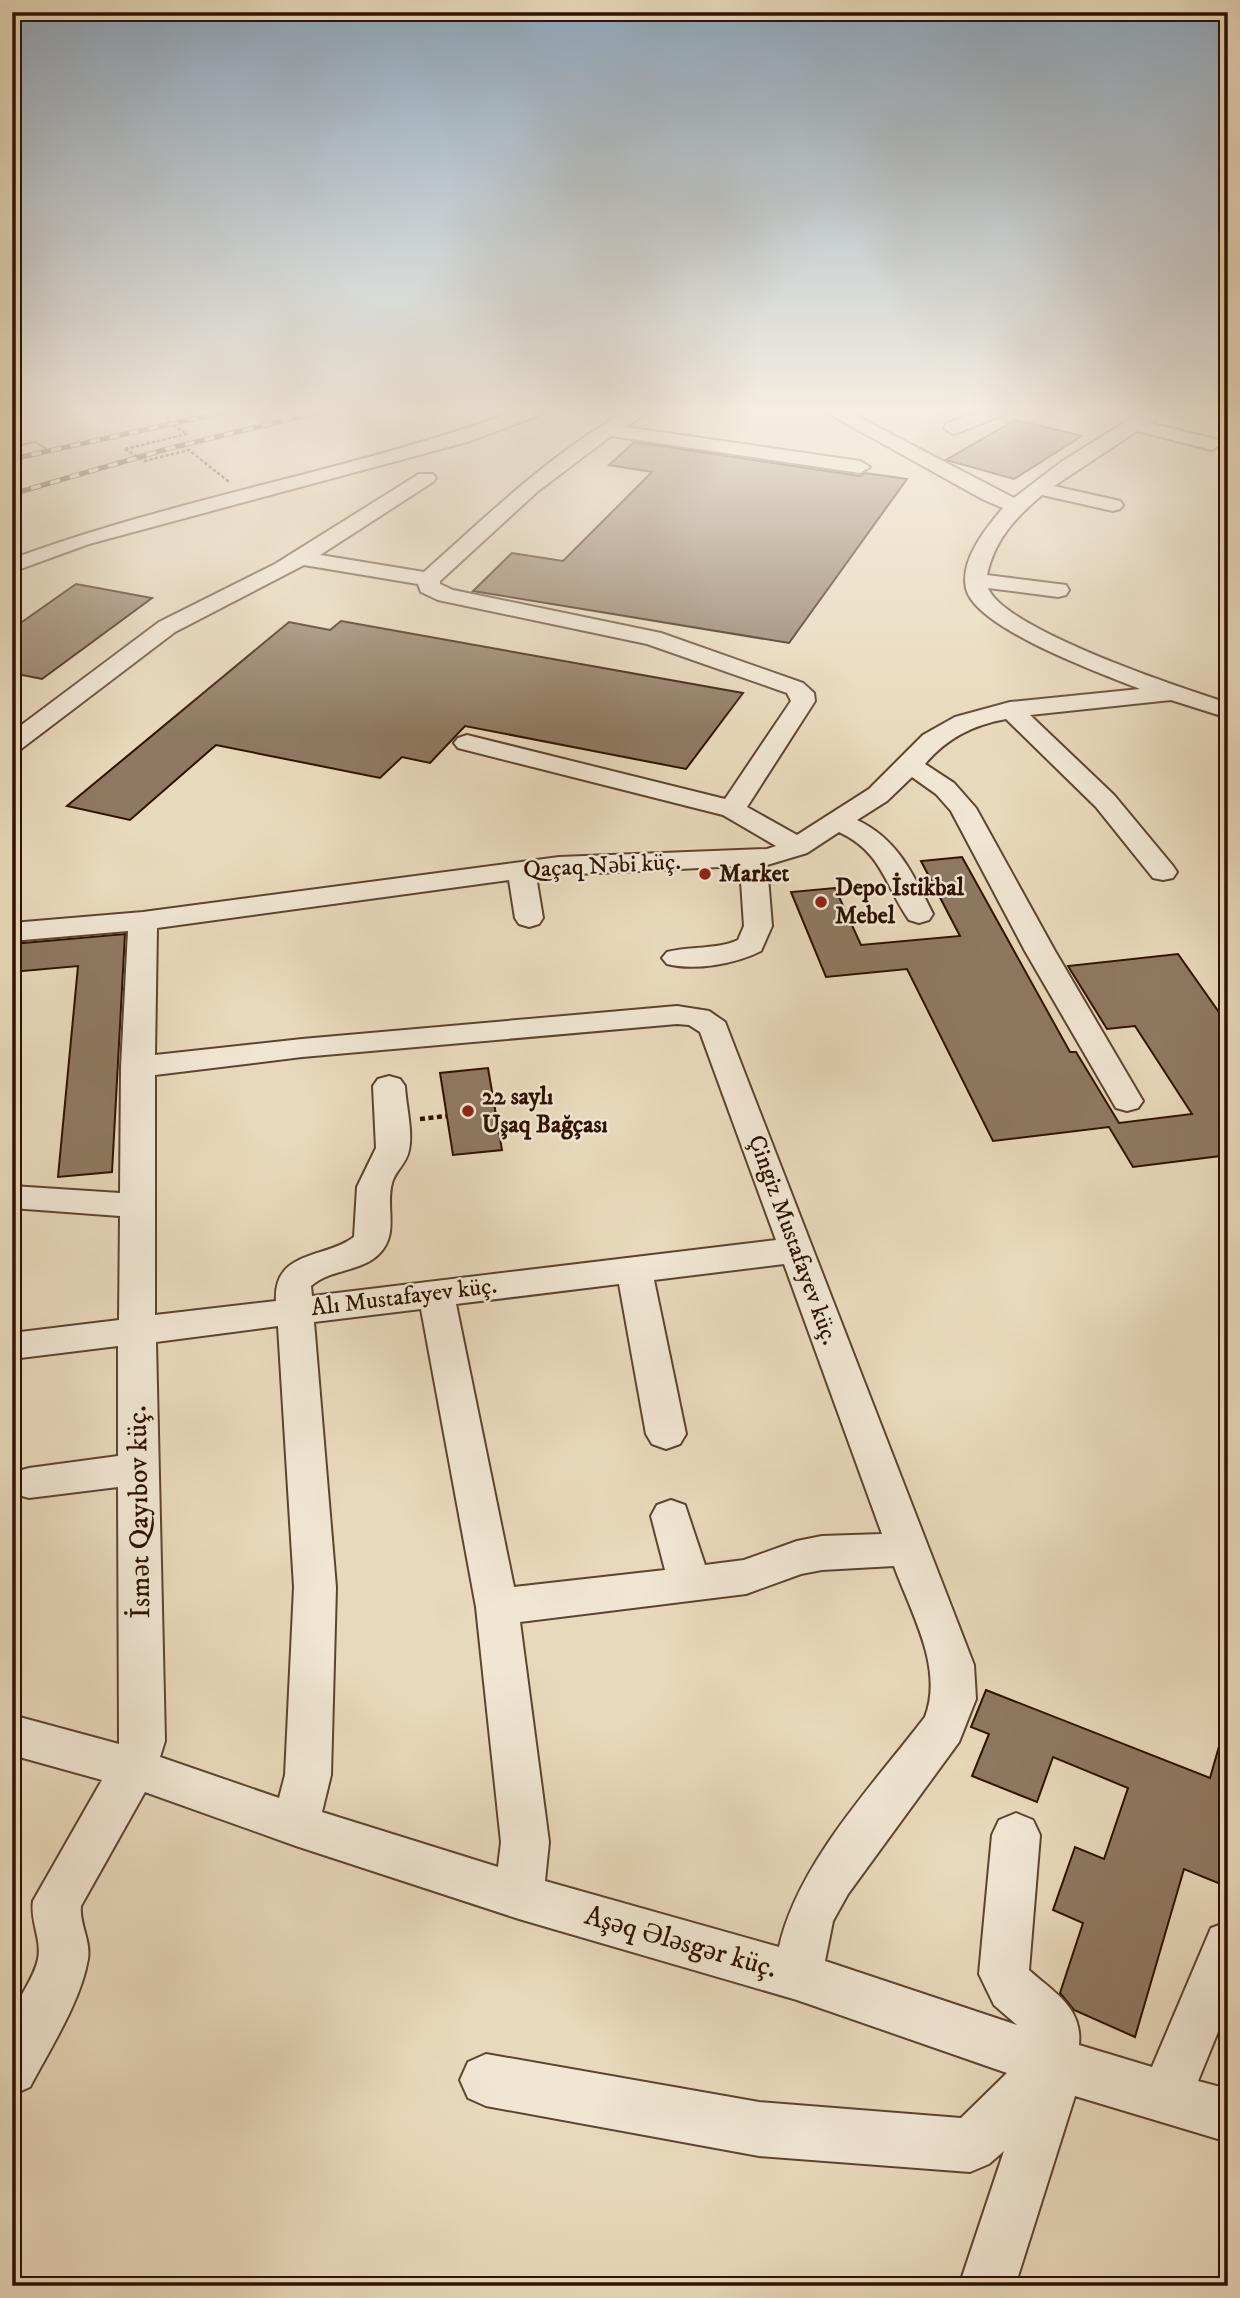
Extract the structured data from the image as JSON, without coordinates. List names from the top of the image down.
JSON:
{
  "streets": {
    "street": [
      "Qaçaq Nəbi küç.",
      "Çingiz Mustafayev küç.",
      "Alı Mustafayev küç.",
      "İsmət Qayıbov küç.",
      "Aşəq Ələsgər küç."
    ]
  },
  "crossings": [
    ["Qaçaq Nəbi küç.", "İsmət Qayıbov küç."],
    ["Çingiz Mustafayev küç.", "Alı Mustafayev küç."],
    ["Çingiz Mustafayev küç.", "İsmət Qayıbov küç."],
    ["Çingiz Mustafayev küç.", "Aşəq Ələsgər küç."],
    ["Alı Mustafayev küç.", "İsmət Qayıbov küç."],
    ["İsmət Qayıbov küç.", "Aşəq Ələsgər küç."]
  ],
  "places": ["Market", "Depo İstikbal Mebel", "22 saylı Uşaq Bağçası"]
}
